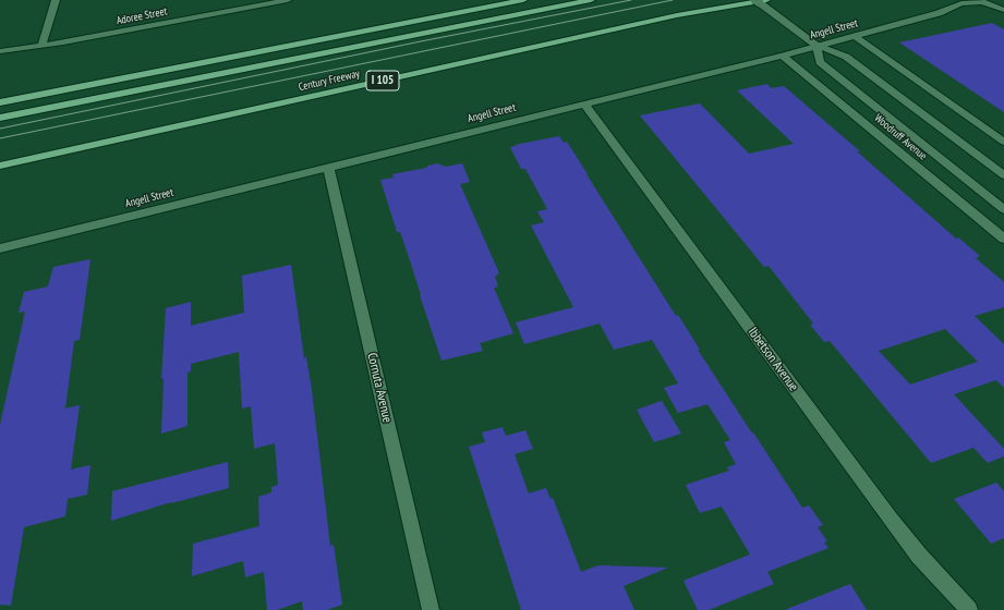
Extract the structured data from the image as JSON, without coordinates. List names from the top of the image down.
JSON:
{
  "streets": {
    "highway": ["Century Freeway", "I 105"],
    "street": [
      "Adoree Street",
      "Angell Street",
      "Woodruff Avenue",
      "Ibbetson Avenue",
      "Cornuta Avenue"
    ]
  },
  "crossings": [
    ["Angell Street", "Woodruff Avenue"],
    ["Angell Street", "Ibbetson Avenue"],
    ["Angell Street", "Cornuta Avenue"]
  ]
}
